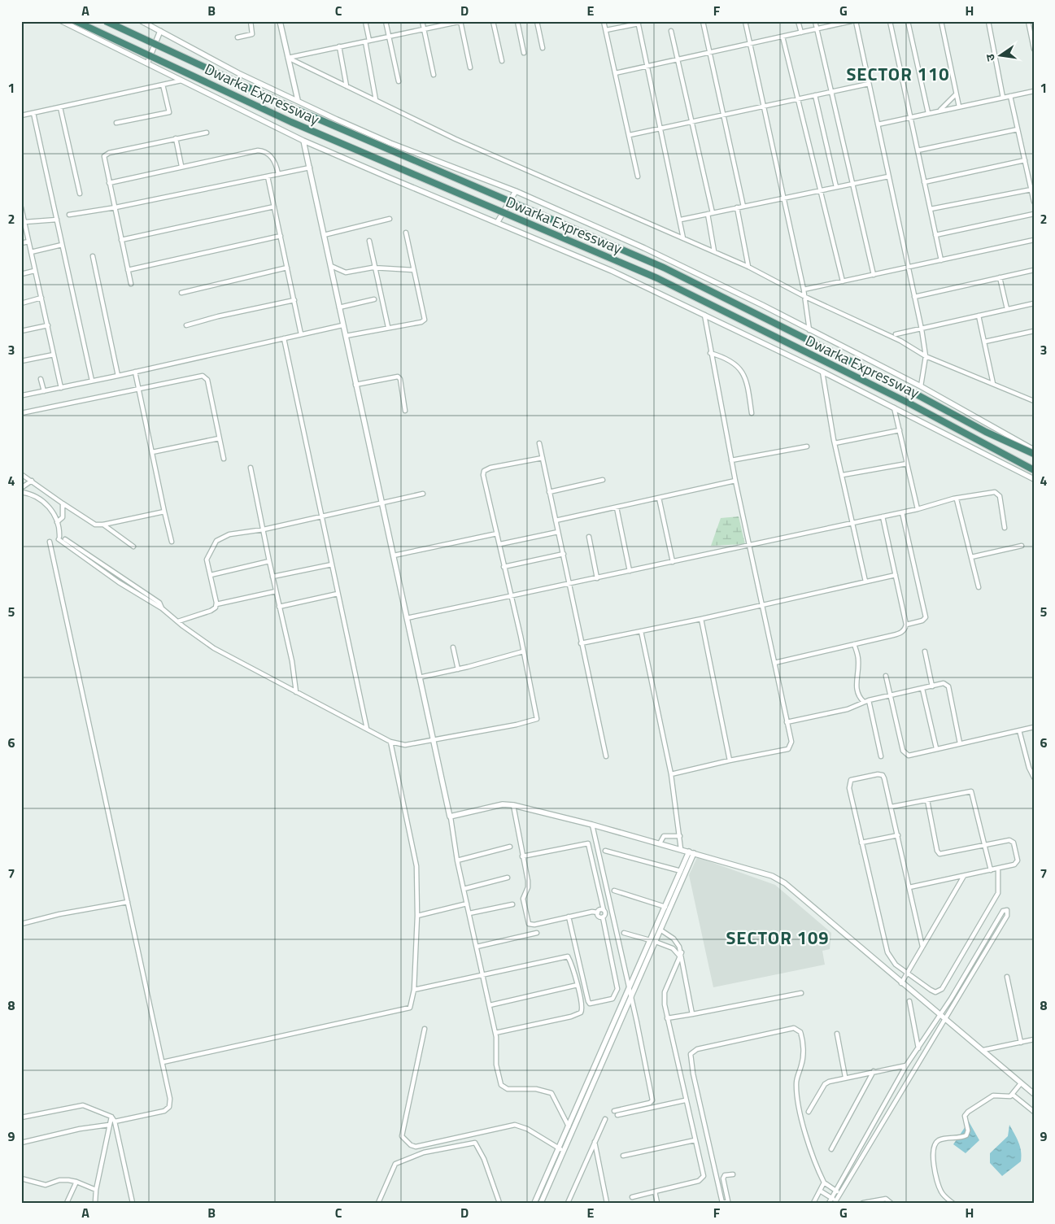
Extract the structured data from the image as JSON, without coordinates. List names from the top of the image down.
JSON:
{
  "streets": {
    "highway": ["Dwarka Expressway"]
  },
  "districts": ["SECTOR 110", "SECTOR 109"],
  "north": "left",
  "grid": {
    "columns": [
      "A",
      "B",
      "C",
      "D",
      "E",
      "F",
      "G",
      "H"
    ],
    "rows": [
      "1",
      "2",
      "3",
      "4",
      "5",
      "6",
      "7",
      "8",
      "9"
    ]
  }
}
